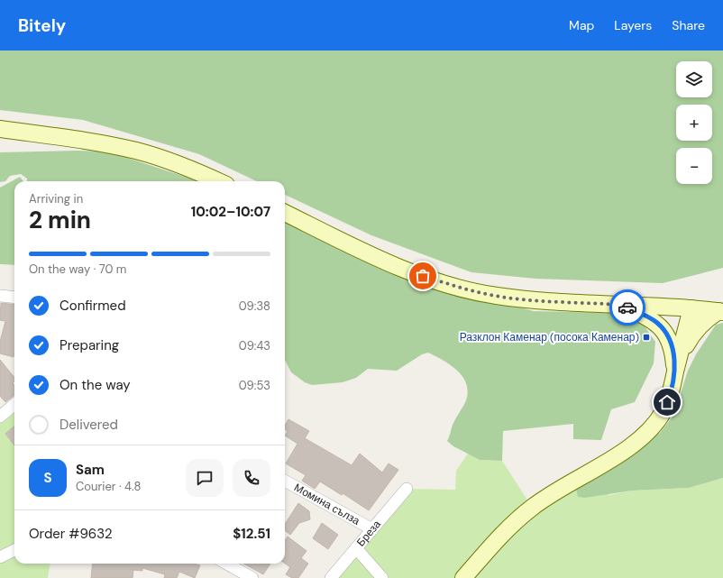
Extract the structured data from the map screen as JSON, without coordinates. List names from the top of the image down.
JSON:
{
  "streets": {
    "street": ["Момина сълза", "Бреза"]
  },
  "crossings": [
    ["Момина сълза", "Бреза"]
  ],
  "places": {
    "transit": ["Разклон Каменар (посока Каменар)"]
  },
  "page": {
    "header": "Bitely",
    "nav": ["Map", "Layers", "Share"],
    "map_buttons": ["+", "−"],
    "heading": ["2 min", "Arriving in", "10:02–10:07"],
    "panel": [
      "Sam",
      "Courier · 4.8",
      "Order #9632",
      "$12.51"
    ],
    "bar": "On the way · 70 m",
    "list": [
      ["Confirmed", "09:38"],
      ["Preparing", "09:43"],
      ["On the way", "09:53"],
      "Delivered"
    ],
    "round": "S"
  }
}
